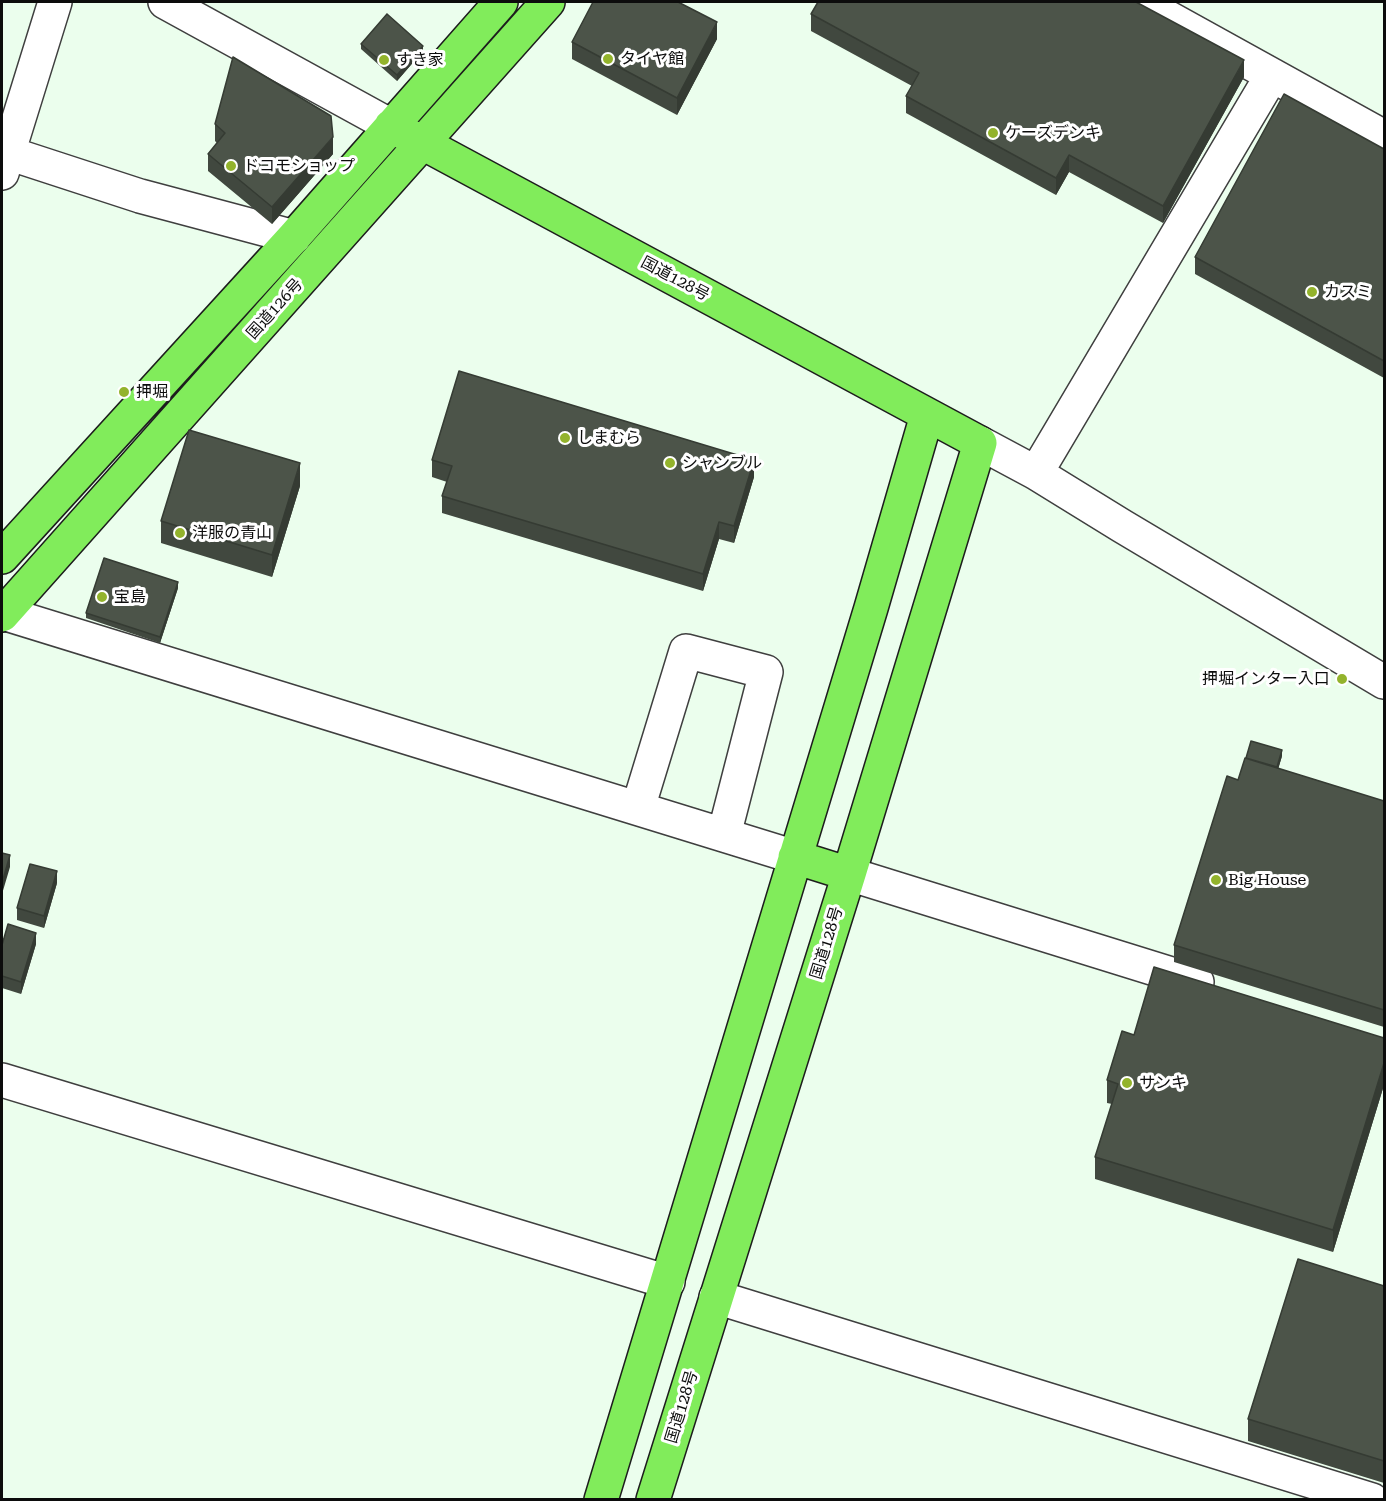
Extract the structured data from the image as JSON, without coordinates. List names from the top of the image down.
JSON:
{
  "streets": {
    "highway": ["国道128号", "国道126号"]
  },
  "crossings": [
    ["国道128号", "国道126号"]
  ],
  "places": [
    "タイヤ館",
    "すき家",
    "ケーズデンキ",
    "ドコモショップ",
    "カスミ",
    "押堀",
    "しまむら",
    "シャンブル",
    "洋服の青山",
    "宝島",
    "押堀インター入口",
    "Big House",
    "サンキ"
  ]
}
